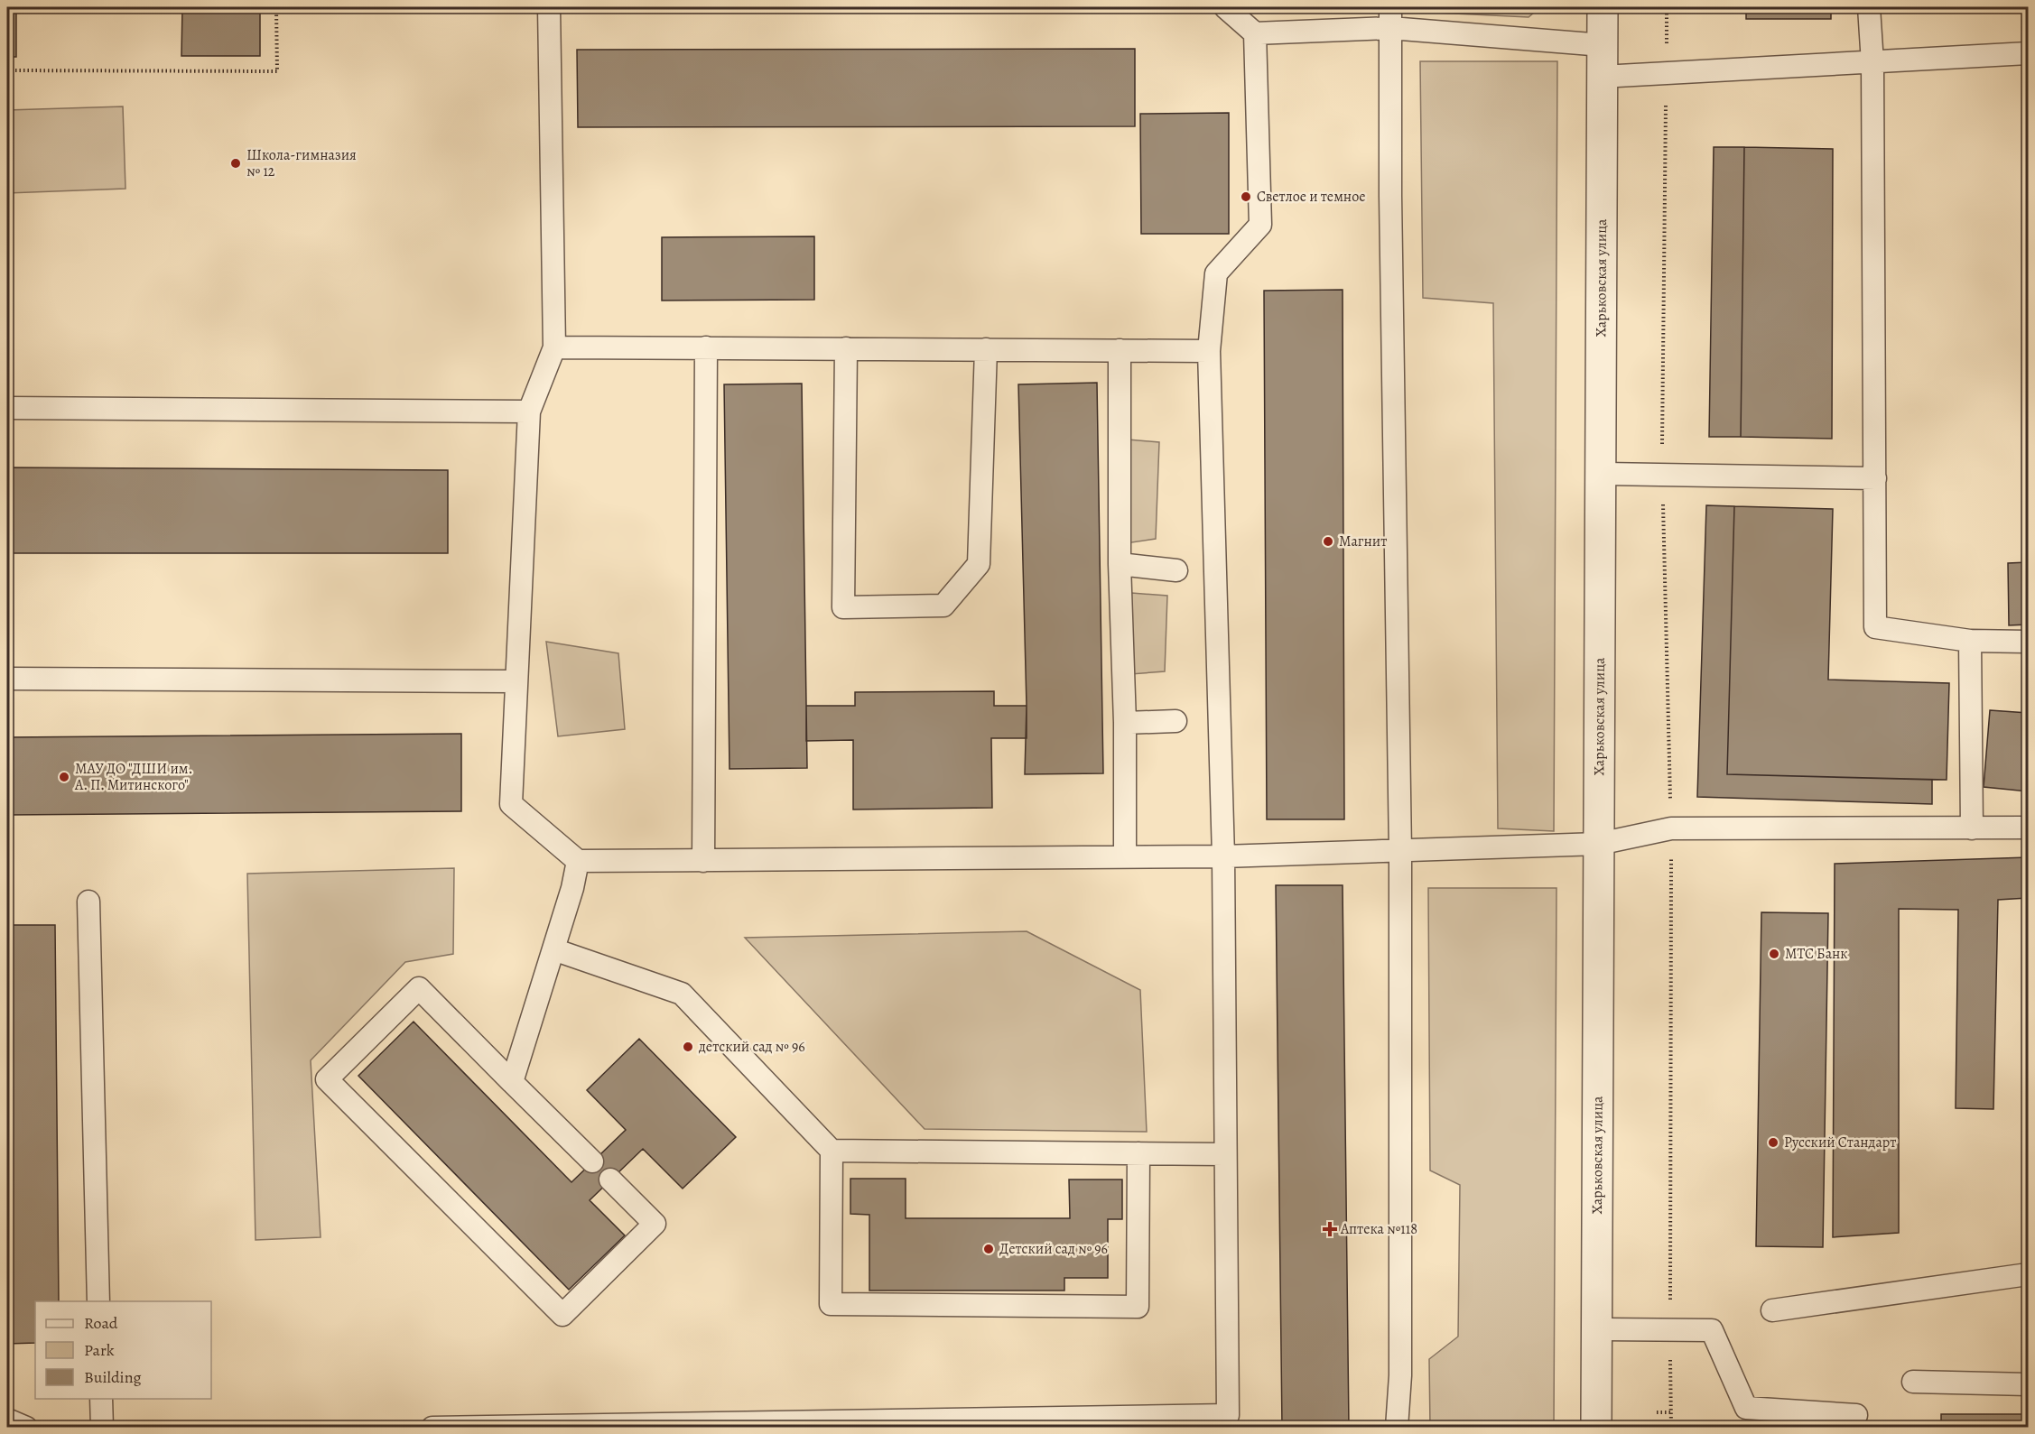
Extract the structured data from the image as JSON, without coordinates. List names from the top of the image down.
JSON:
{
  "streets": {
    "street": ["Харьковская улица"]
  },
  "places": {
    "other": [
      "Школа-гимназия № 12",
      "Светлое и темное",
      "Магнит",
      "МАУ ДО \"ДШИ им. А. П. Митинского\"",
      "МТС Банк",
      "детский сад № 96",
      "Русский Стандарт",
      "Детский сад № 96"
    ],
    "health": ["Аптека №118"]
  },
  "legend": ["Road", "Park", "Building"]
}
